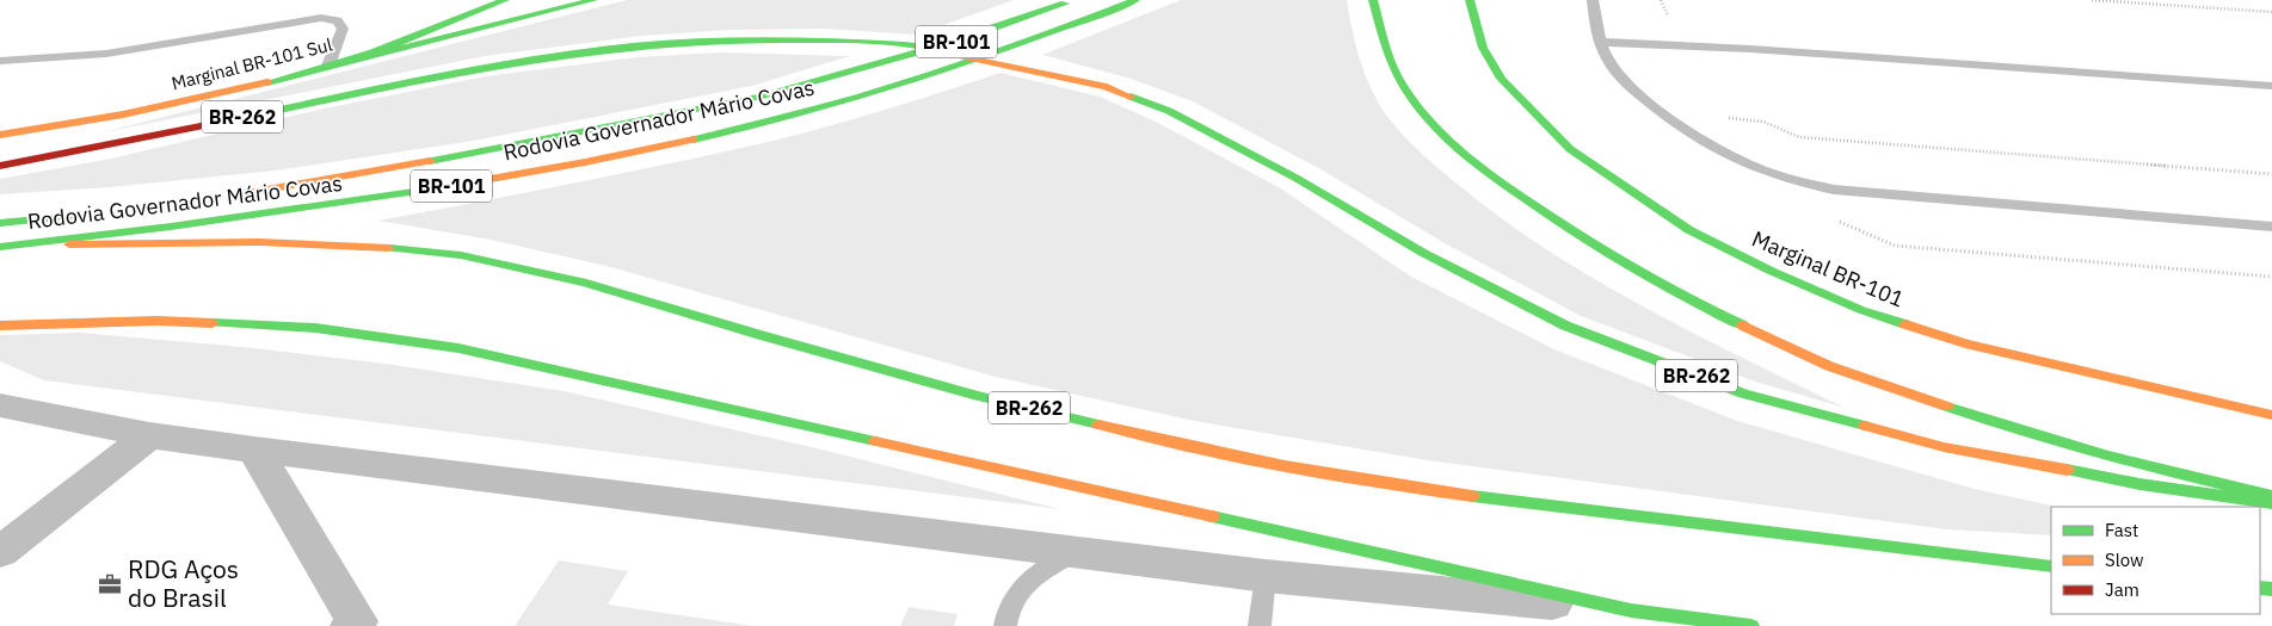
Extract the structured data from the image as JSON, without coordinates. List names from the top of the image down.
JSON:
{
  "streets": {
    "main road": [
      "BR-101",
      "Marginal BR-101 Sul",
      "BR-262",
      "Rodovia Governador Mário Covas",
      "Marginal BR-101"
    ]
  },
  "crossings": [
    ["BR-262", "Rodovia Governador Mário Covas"]
  ],
  "places": {
    "office": ["RDG Aços do Brasil"]
  },
  "legend": ["Fast", "Slow", "Jam"]
}
